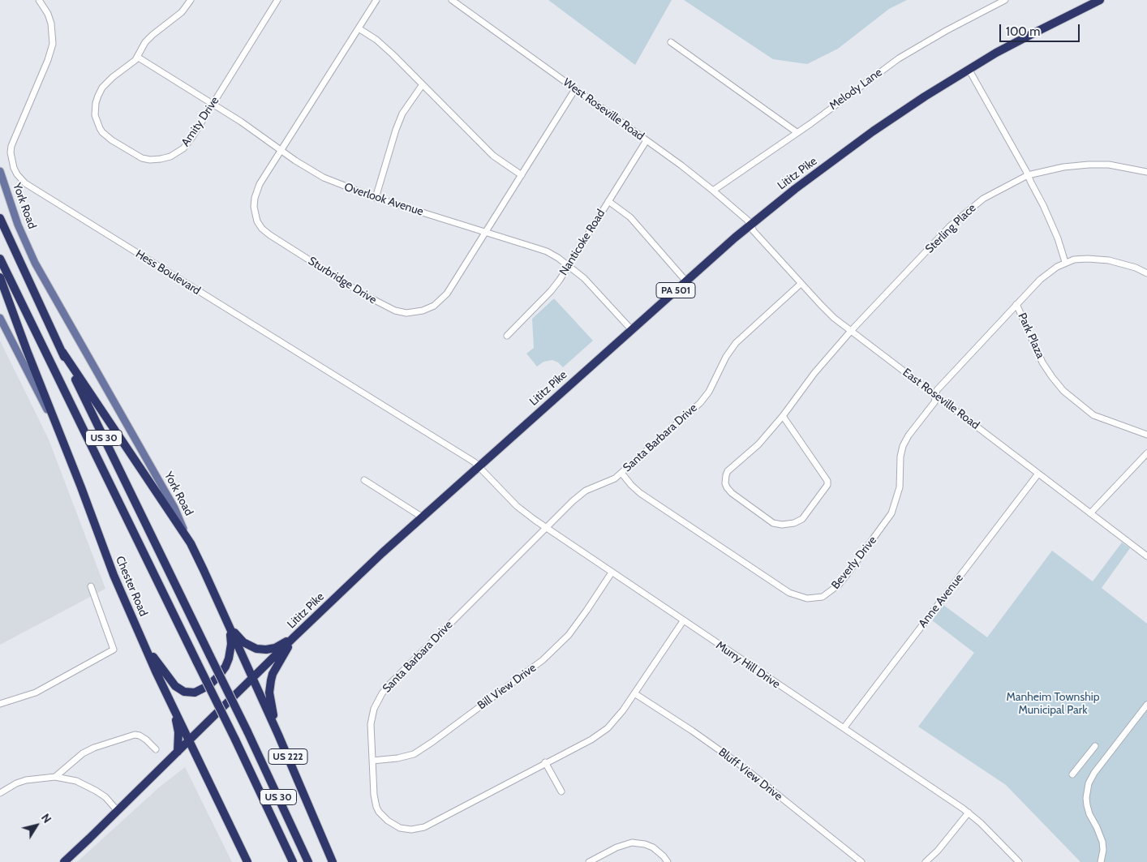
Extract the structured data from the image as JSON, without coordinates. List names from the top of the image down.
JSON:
{
  "streets": {
    "highway": [
      "Lititz Pike",
      "York Road",
      "PA 501",
      "US 30",
      "Chester Road",
      "US 222"
    ],
    "street": [
      "Melody Lane",
      "West Roseville Road",
      "Amity Drive",
      "Overlook Avenue",
      "Sterling Place",
      "Nanticoke Road",
      "Hess Boulevard",
      "Sturbridge Drive",
      "Park Plaza",
      "East Roseville Road",
      "Santa Barbara Drive",
      "Beverly Drive",
      "Anne Avenue",
      "Murry Hill Drive",
      "Bill View Drive",
      "Bluff View Drive"
    ]
  },
  "crossings": [
    ["Melody Lane", "West Roseville Road"],
    ["West Roseville Road", "Lititz Pike"],
    ["West Roseville Road", "Nanticoke Road"],
    ["West Roseville Road", "Sturbridge Drive"],
    ["West Roseville Road", "East Roseville Road"],
    ["Amity Drive", "Overlook Avenue"],
    ["Lititz Pike", "Overlook Avenue"],
    ["Lititz Pike", "York Road"],
    ["Lititz Pike", "Hess Boulevard"],
    ["Lititz Pike", "East Roseville Road"],
    ["Lititz Pike", "Chester Road"],
    ["Lititz Pike", "Murry Hill Drive"],
    ["Overlook Avenue", "Nanticoke Road"],
    ["Overlook Avenue", "Sturbridge Drive"],
    ["Sterling Place", "East Roseville Road"],
    ["Hess Boulevard", "Murry Hill Drive"],
    ["Park Plaza", "Beverly Drive"],
    ["East Roseville Road", "Santa Barbara Drive"],
    ["East Roseville Road", "Beverly Drive"],
    ["East Roseville Road", "Anne Avenue"],
    ["Santa Barbara Drive", "Beverly Drive"],
    ["Santa Barbara Drive", "Murry Hill Drive"],
    ["Santa Barbara Drive", "Bill View Drive"],
    ["Santa Barbara Drive", "Bluff View Drive"],
    ["Anne Avenue", "Murry Hill Drive"],
    ["Murry Hill Drive", "Bill View Drive"]
  ],
  "parks": ["Manheim Township Municipal Park"],
  "scale_bar": "100 m",
  "north": "top right"
}
